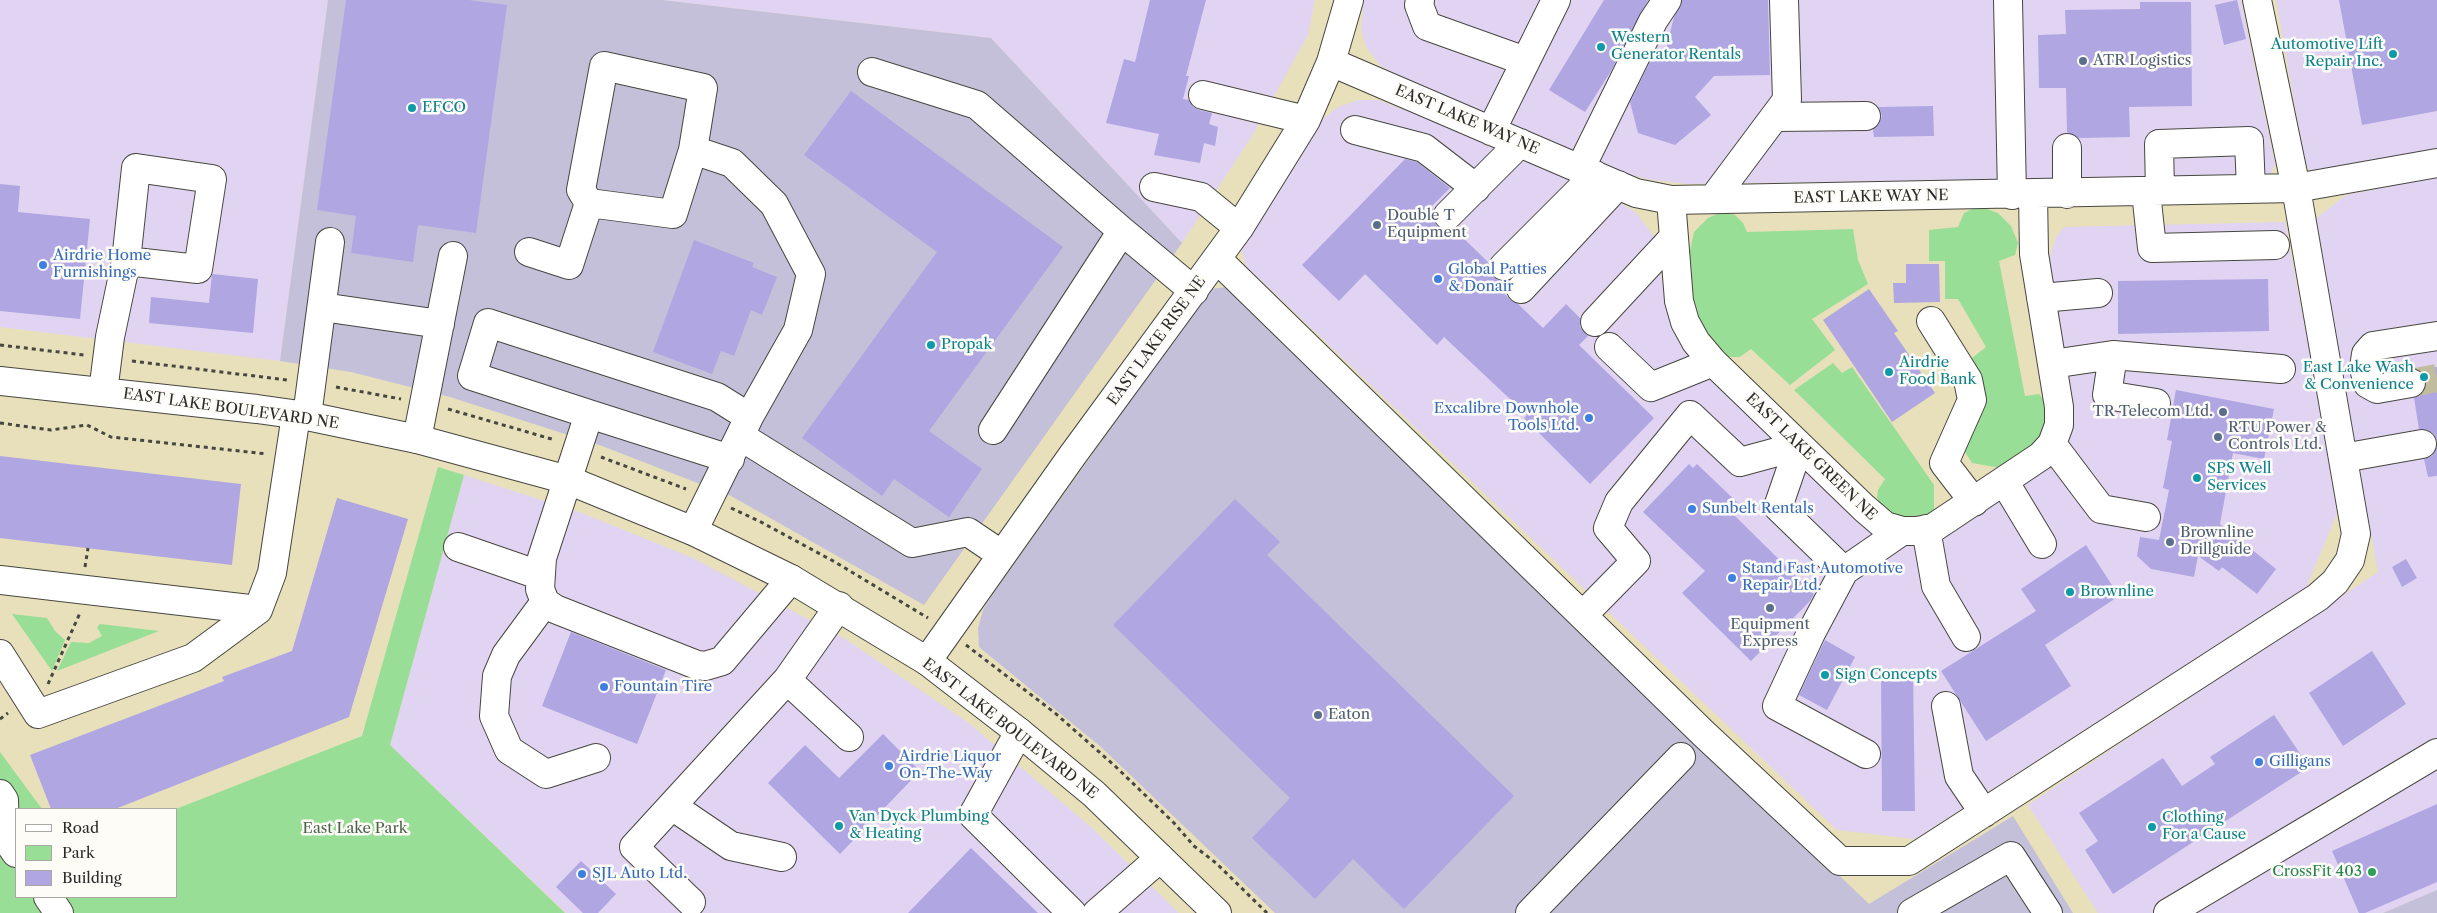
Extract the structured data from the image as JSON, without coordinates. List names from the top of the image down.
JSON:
{
  "streets": {
    "street": [
      "EAST LAKE WAY NE",
      "EAST LAKE RISE NE",
      "EAST LAKE BOULEVARD NE",
      "EAST LAKE GREEN NE"
    ]
  },
  "crossings": [
    ["EAST LAKE WAY NE", "EAST LAKE RISE NE"],
    ["EAST LAKE WAY NE", "EAST LAKE GREEN NE"],
    ["EAST LAKE RISE NE", "EAST LAKE BOULEVARD NE"]
  ],
  "parks": ["East Lake Park"],
  "places": [
    "Western Generator Rentals",
    "Automotive Lift Repair Inc.",
    "ATR Logistics",
    "EFCO",
    "Double T Equipment",
    "Airdrie Home Furnishings",
    "Global Patties & Donair",
    "Propak",
    "Airdrie Food Bank",
    "East Lake Wash & Convenience",
    "TR Telecom Ltd.",
    "Excalibre Downhole Tools Ltd.",
    "RTU Power & Controls Ltd.",
    "SPS Well Services",
    "Sunbelt Rentals",
    "Brownline Drillguide",
    "Stand Fast Automotive Repair Ltd.",
    "Brownline",
    "Equipment Express",
    "Sign Concepts",
    "Fountain Tire",
    "Eaton",
    "Gilligans",
    "Airdrie Liquor On-The-Way",
    "Van Dyck Plumbing & Heating",
    "Clothing For a Cause",
    "CrossFit 403",
    "SJL Auto Ltd."
  ],
  "legend": ["Road", "Park", "Building"]
}
